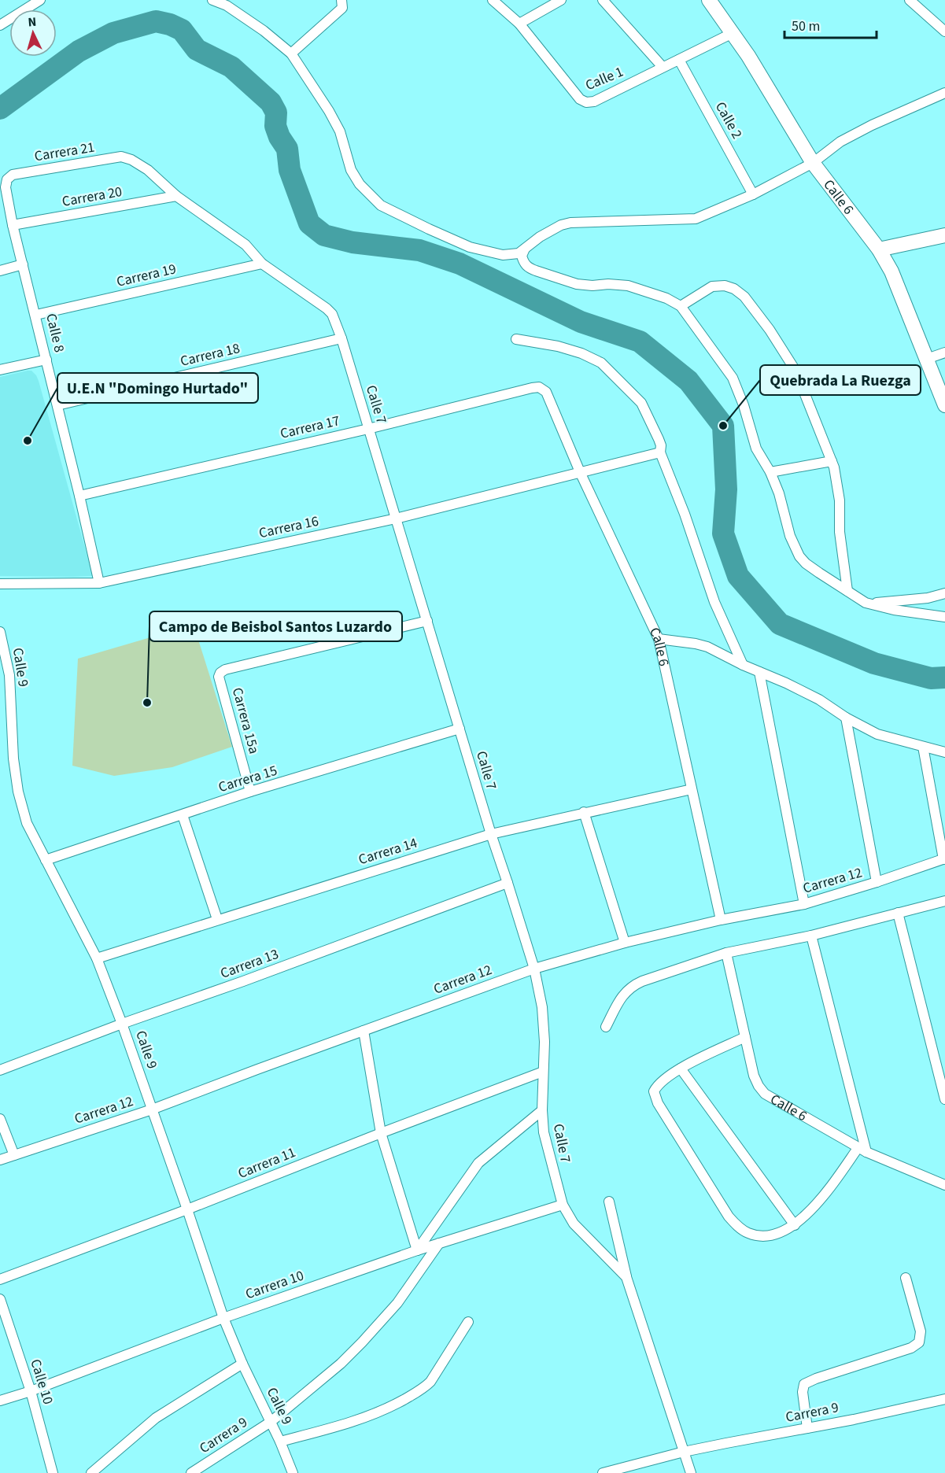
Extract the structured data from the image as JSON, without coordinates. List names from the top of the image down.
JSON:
{
  "streets": {
    "street": [
      "Calle 1",
      "Calle 2",
      "Carrera 21",
      "Carrera 20",
      "Calle 6",
      "Carrera 19",
      "Calle 8",
      "Carrera 18",
      "Calle 7",
      "Carrera 17",
      "Carrera 16",
      "Calle 9",
      "Carrera 15a",
      "Carrera 15",
      "Carrera 14",
      "Carrera 12",
      "Carrera 13",
      "Carrera 11",
      "Carrera 10",
      "Calle 10",
      "Carrera 9"
    ]
  },
  "crossings": [
    ["Calle 1", "Calle 2"],
    ["Calle 1", "Calle 6"],
    ["Carrera 21", "Calle 8"],
    ["Carrera 21", "Calle 7"],
    ["Carrera 20", "Calle 8"],
    ["Carrera 20", "Calle 7"],
    ["Calle 6", "Carrera 17"],
    ["Calle 6", "Carrera 16"],
    ["Calle 6", "Carrera 14"],
    ["Calle 6", "Carrera 12"],
    ["Carrera 19", "Calle 8"],
    ["Carrera 19", "Calle 7"],
    ["Calle 8", "Carrera 18"],
    ["Calle 8", "Carrera 17"],
    ["Calle 8", "Carrera 16"],
    ["Carrera 18", "Calle 7"],
    ["Calle 7", "Carrera 17"],
    ["Calle 7", "Carrera 16"],
    ["Calle 7", "Carrera 15a"],
    ["Calle 7", "Carrera 15"],
    ["Calle 7", "Carrera 14"],
    ["Calle 7", "Carrera 12"],
    ["Calle 7", "Carrera 13"],
    ["Calle 7", "Carrera 11"],
    ["Calle 7", "Carrera 10"],
    ["Calle 7", "Carrera 9"],
    ["Calle 9", "Carrera 15"],
    ["Calle 9", "Carrera 14"],
    ["Calle 9", "Carrera 12"],
    ["Calle 9", "Carrera 13"],
    ["Calle 9", "Carrera 11"],
    ["Calle 9", "Carrera 10"],
    ["Calle 9", "Carrera 9"],
    ["Carrera 15a", "Carrera 15"],
    ["Carrera 10", "Calle 10"],
    ["Carrera 10", "Carrera 9"]
  ],
  "places": ["Quebrada La Ruezga", "U.E.N \"Domingo Hurtado\"", "Campo de Beisbol Santos Luzardo"],
  "scale_bar": "50 m",
  "north": "top"
}
